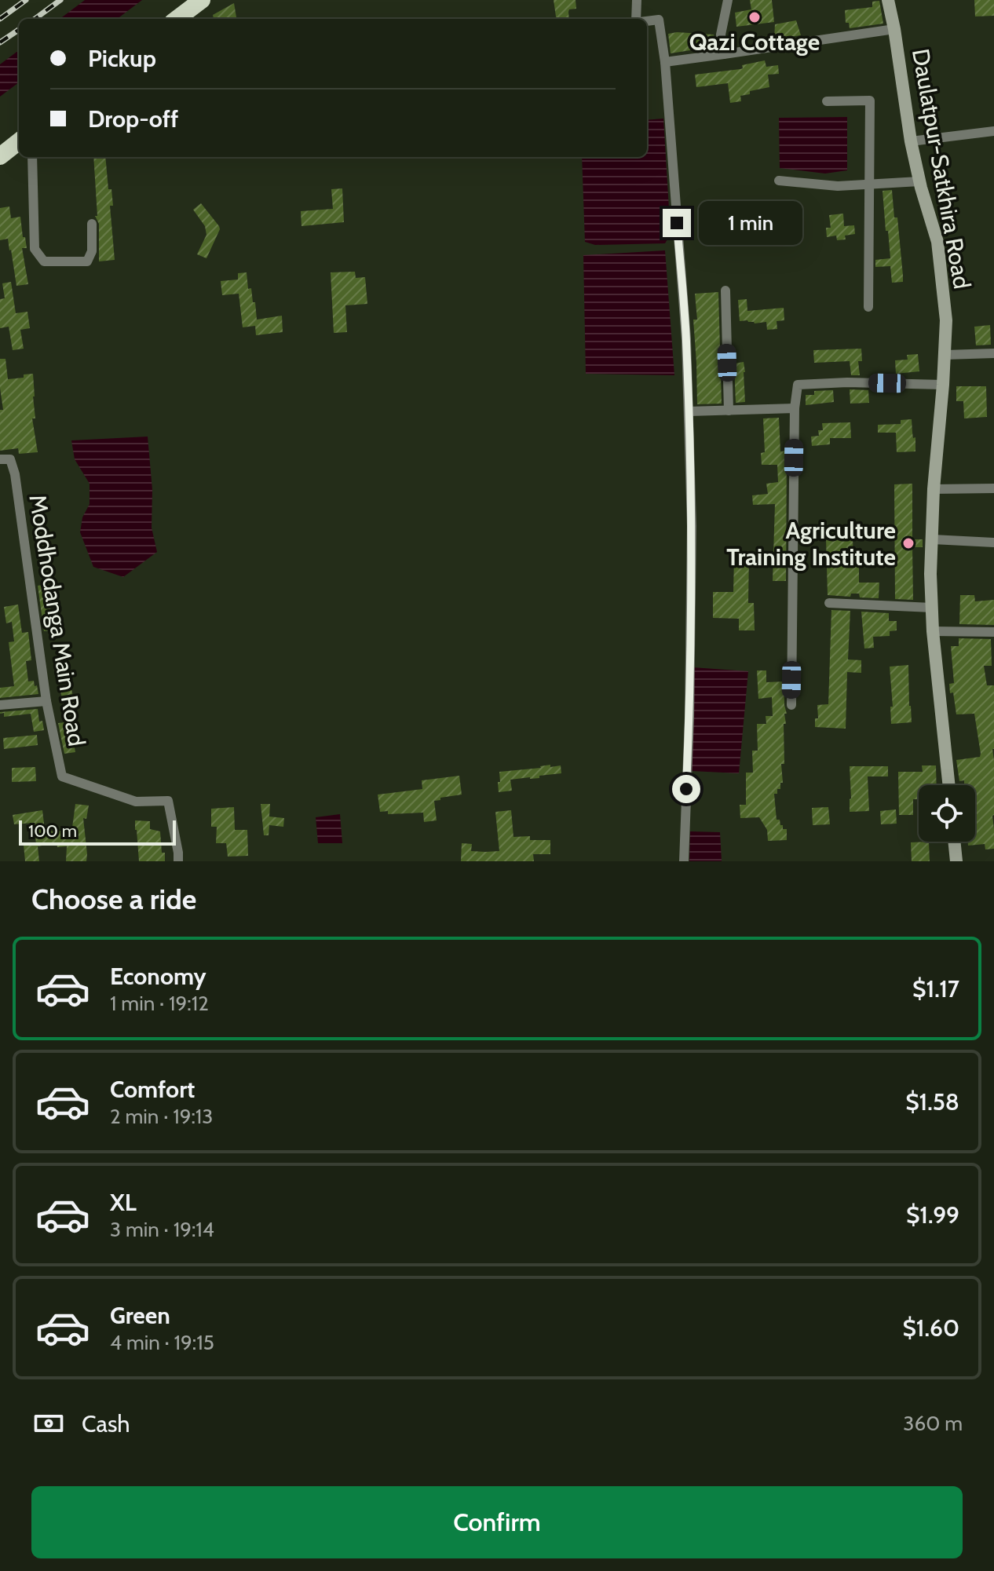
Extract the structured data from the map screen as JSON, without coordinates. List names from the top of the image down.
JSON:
{
  "streets": {
    "main road": ["Daulatpur-Satkhira Road"],
    "street": ["Moddhodanga Main Road"]
  },
  "places": ["Qazi Cottage", "Agriculture Training Institute"],
  "scale_bar": "100 m",
  "page": {
    "banner": ["Pickup", "Drop-off"],
    "bubble": "1 min",
    "scale": "100 m",
    "heading": "Choose a ride",
    "list": [
      {
        "name": "Economy",
        "note": "1 min · 19:12",
        "value": "$1.17"
      },
      {
        "name": "Comfort",
        "note": "2 min · 19:13",
        "value": "$1.58"
      },
      {
        "name": "XL",
        "note": "3 min · 19:14",
        "value": "$1.99"
      },
      {
        "name": "Green",
        "note": "4 min · 19:15",
        "value": "$1.60"
      }
    ],
    "pay": ["Cash", "360 m"],
    "buttons": "Confirm"
  }
}
